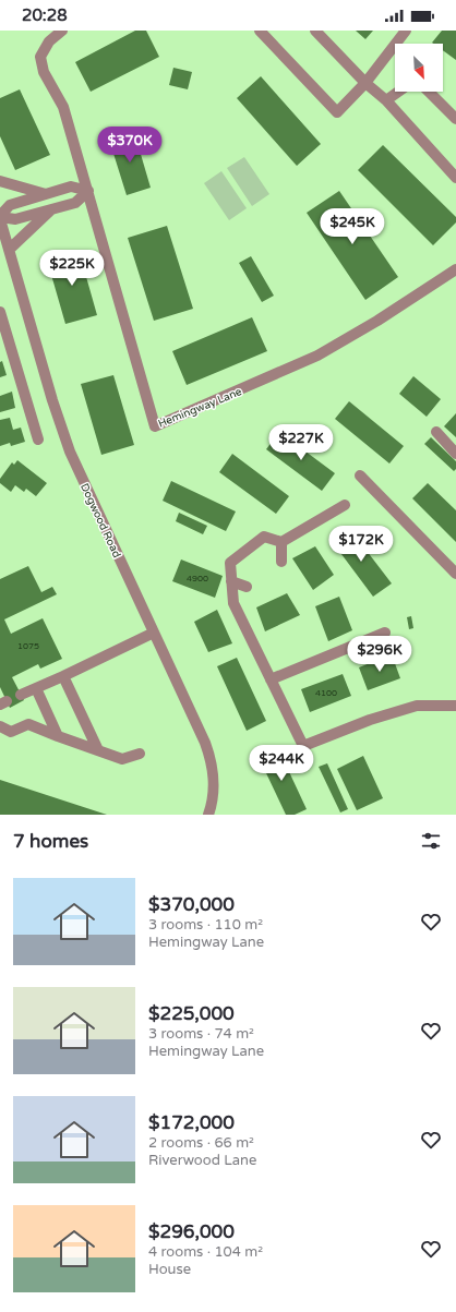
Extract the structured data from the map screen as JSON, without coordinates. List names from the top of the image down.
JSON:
{
  "streets": {
    "street": ["Hemingway Lane", "Dogwood Road"]
  },
  "house_numbers": ["4900", "1075", "4100"],
  "north": "bottom right",
  "page": {
    "status": "20:28",
    "price": [
      "$370K",
      "$245K",
      "$225K",
      "$227K",
      "$172K",
      "$296K",
      "$244K"
    ],
    "heading": "7 homes",
    "list": [
      {
        "name": "$370,000",
        "note": "3 rooms · 110 m² · Hemingway Lane"
      },
      {
        "name": "$225,000",
        "note": "3 rooms · 74 m² · Hemingway Lane"
      },
      {
        "name": "$172,000",
        "note": "2 rooms · 66 m² · Riverwood Lane"
      },
      {
        "name": "$296,000",
        "note": "4 rooms · 104 m² · House"
      }
    ]
  }
}
